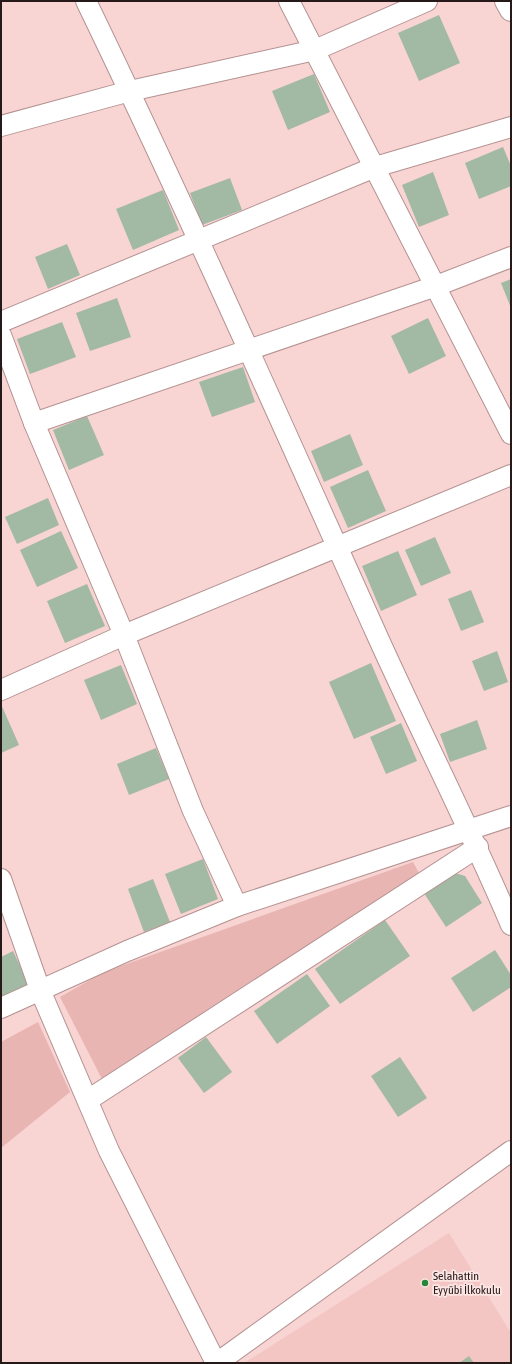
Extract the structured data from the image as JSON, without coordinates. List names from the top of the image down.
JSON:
{
  "places": ["Selahattin Eyyübi İlkokulu"]
}
